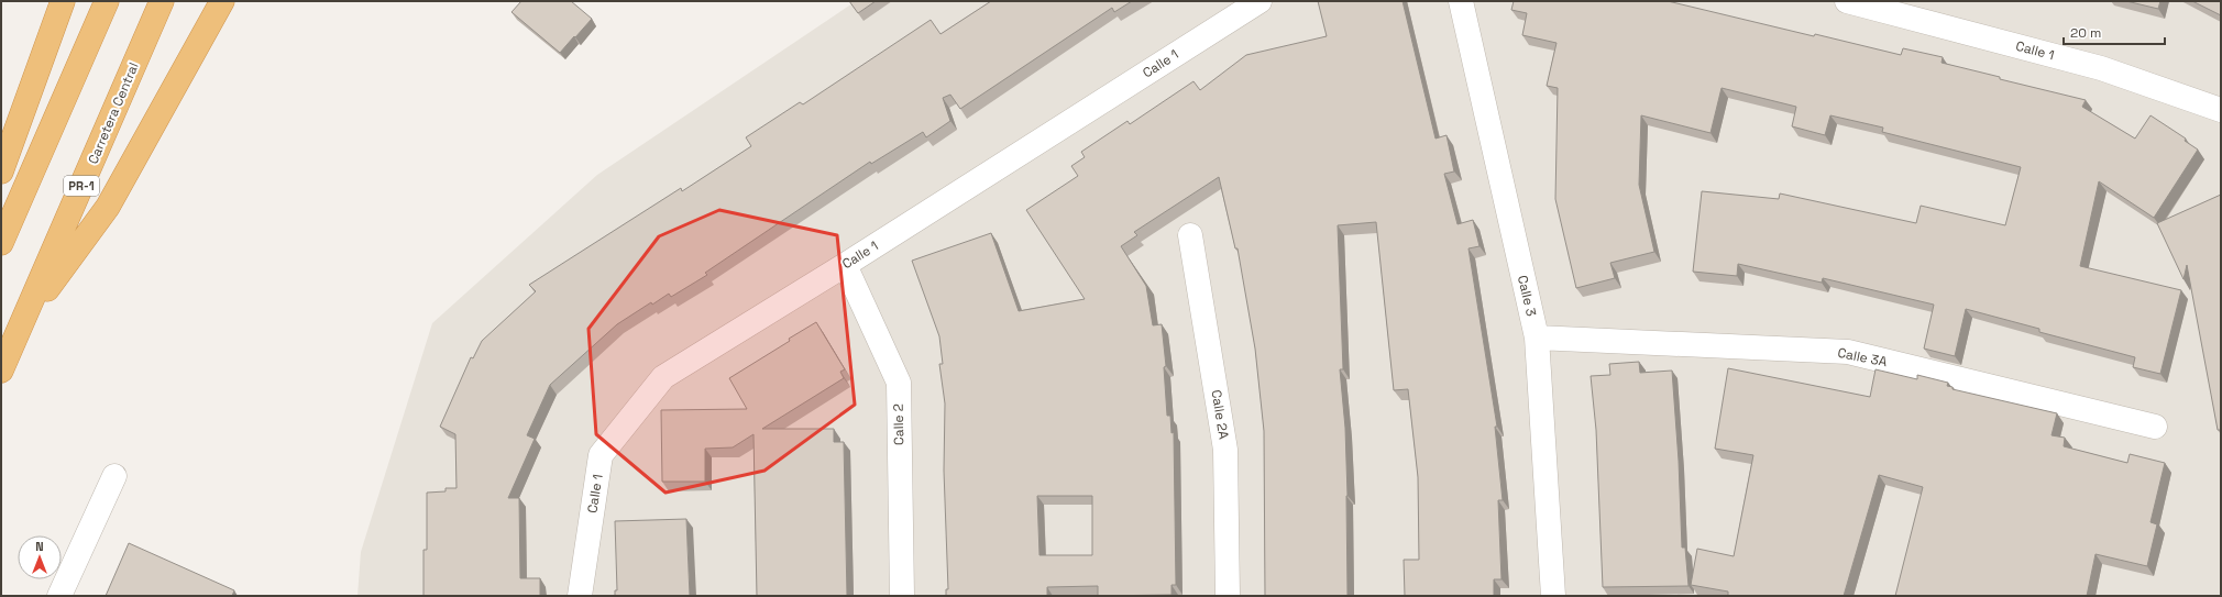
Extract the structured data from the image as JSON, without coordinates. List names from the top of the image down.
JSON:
{
  "streets": {
    "highway": ["Carretera Central", "PR-1"],
    "street": [
      "Calle 1",
      "Calle 3",
      "Calle 3A",
      "Calle 2A",
      "Calle 2"
    ]
  },
  "crossings": [
    ["Calle 1", "Calle 2"],
    ["Calle 3", "Calle 3A"]
  ],
  "scale_bar": "20 m",
  "north": "top"
}
